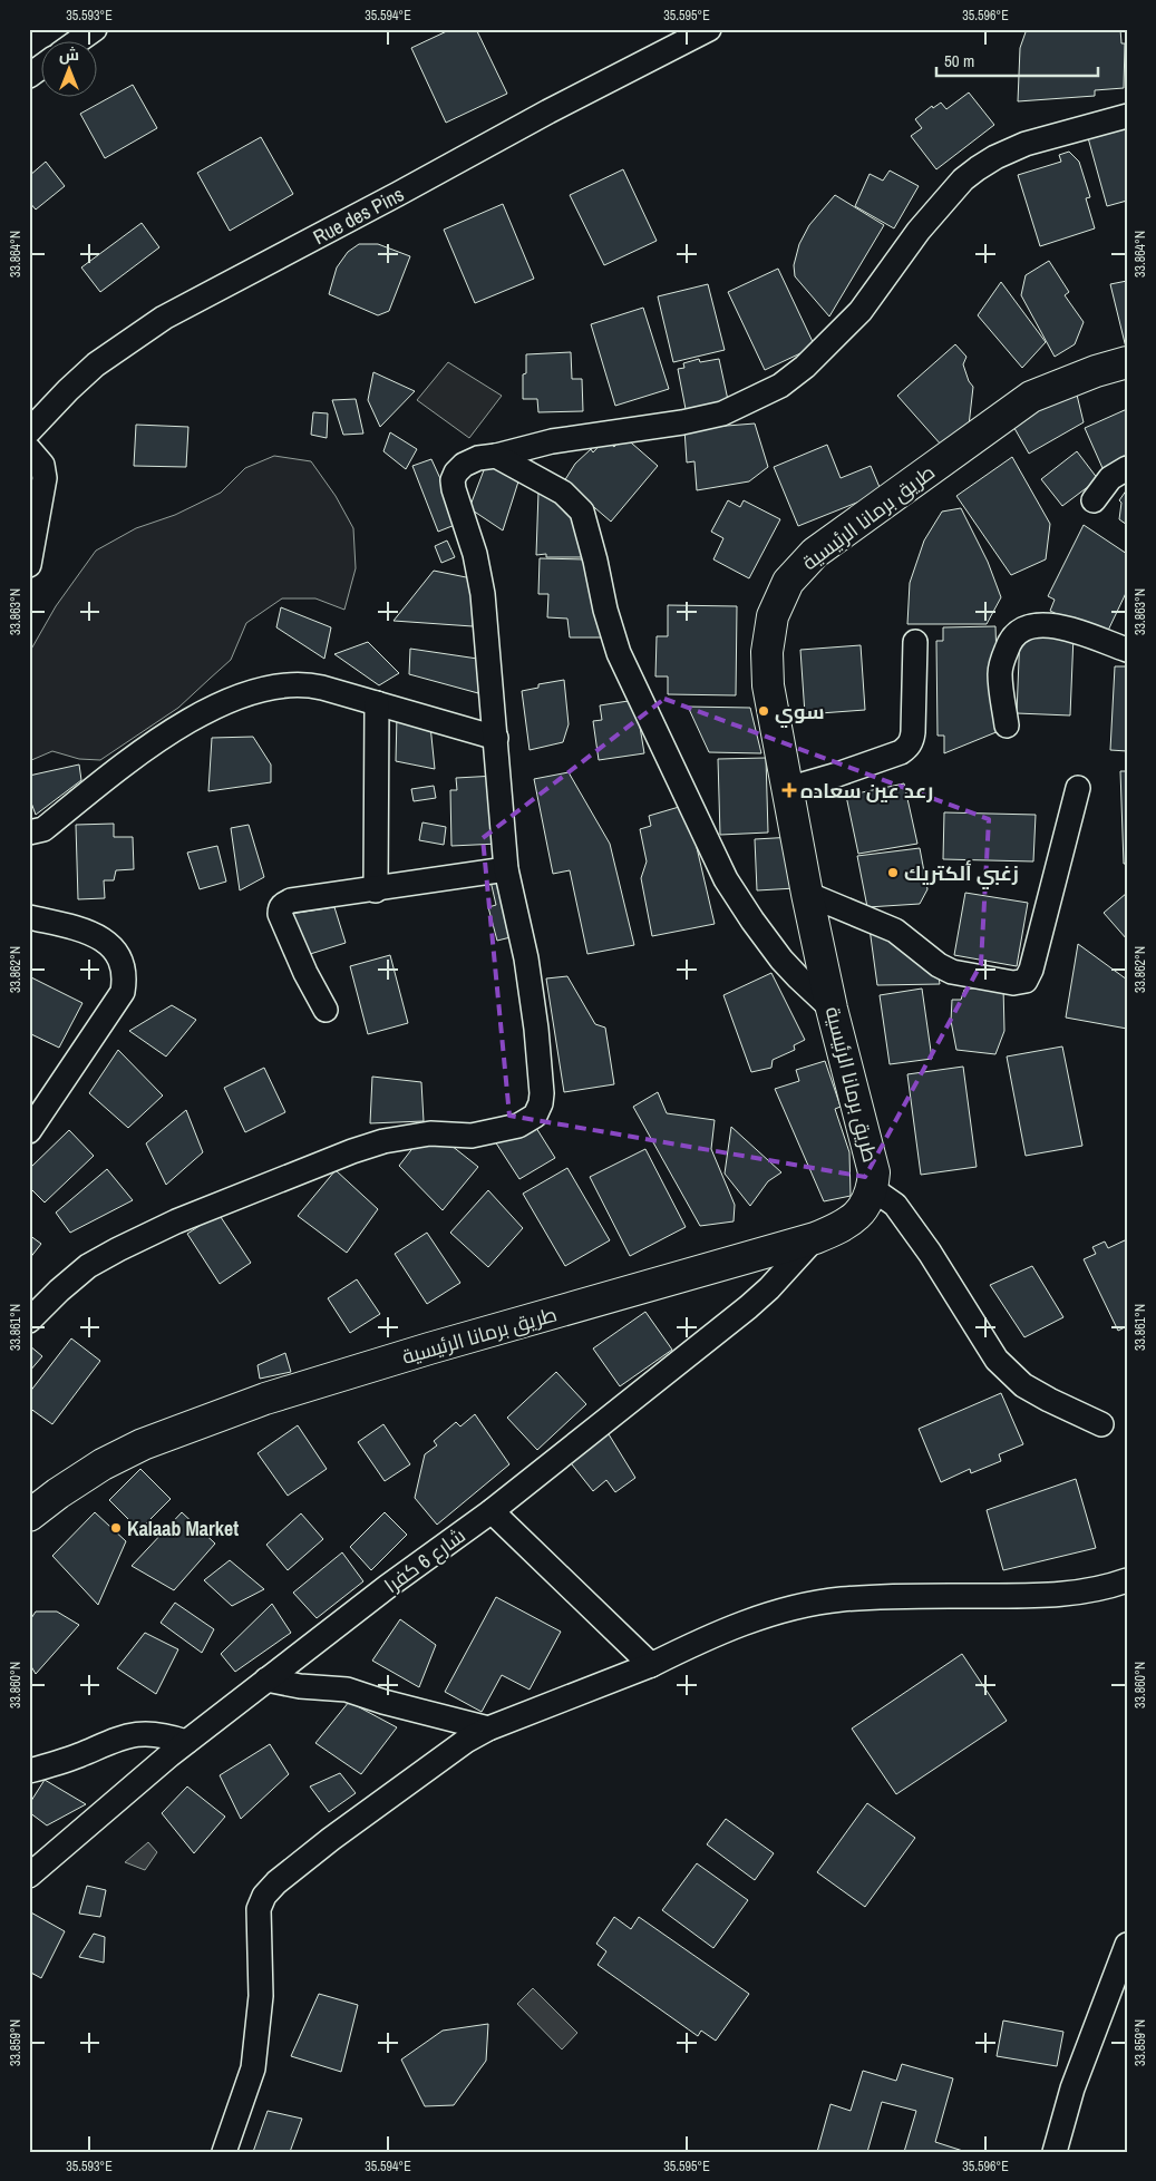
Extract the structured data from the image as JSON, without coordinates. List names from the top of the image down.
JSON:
{
  "streets": {
    "main road": ["طريق برمانا الرئيسية"],
    "street": ["Rue des Pins", "شارع 6 كفرا"]
  },
  "crossings": [
    ["طريق برمانا الرئيسية", "شارع 6 كفرا"]
  ],
  "places": {
    "other": ["سوي", "زغبي ألكتريك", "Kalaab Market"],
    "health": ["رعد عين سعاده"]
  },
  "scale_bar": "50 m",
  "north": "top",
  "coordinates": [
    "35.593°E",
    "35.594°E",
    "35.595°E",
    "35.596°E",
    "33.864°N",
    "33.863°N",
    "33.862°N",
    "33.861°N",
    "33.860°N",
    "33.859°N"
  ]
}
